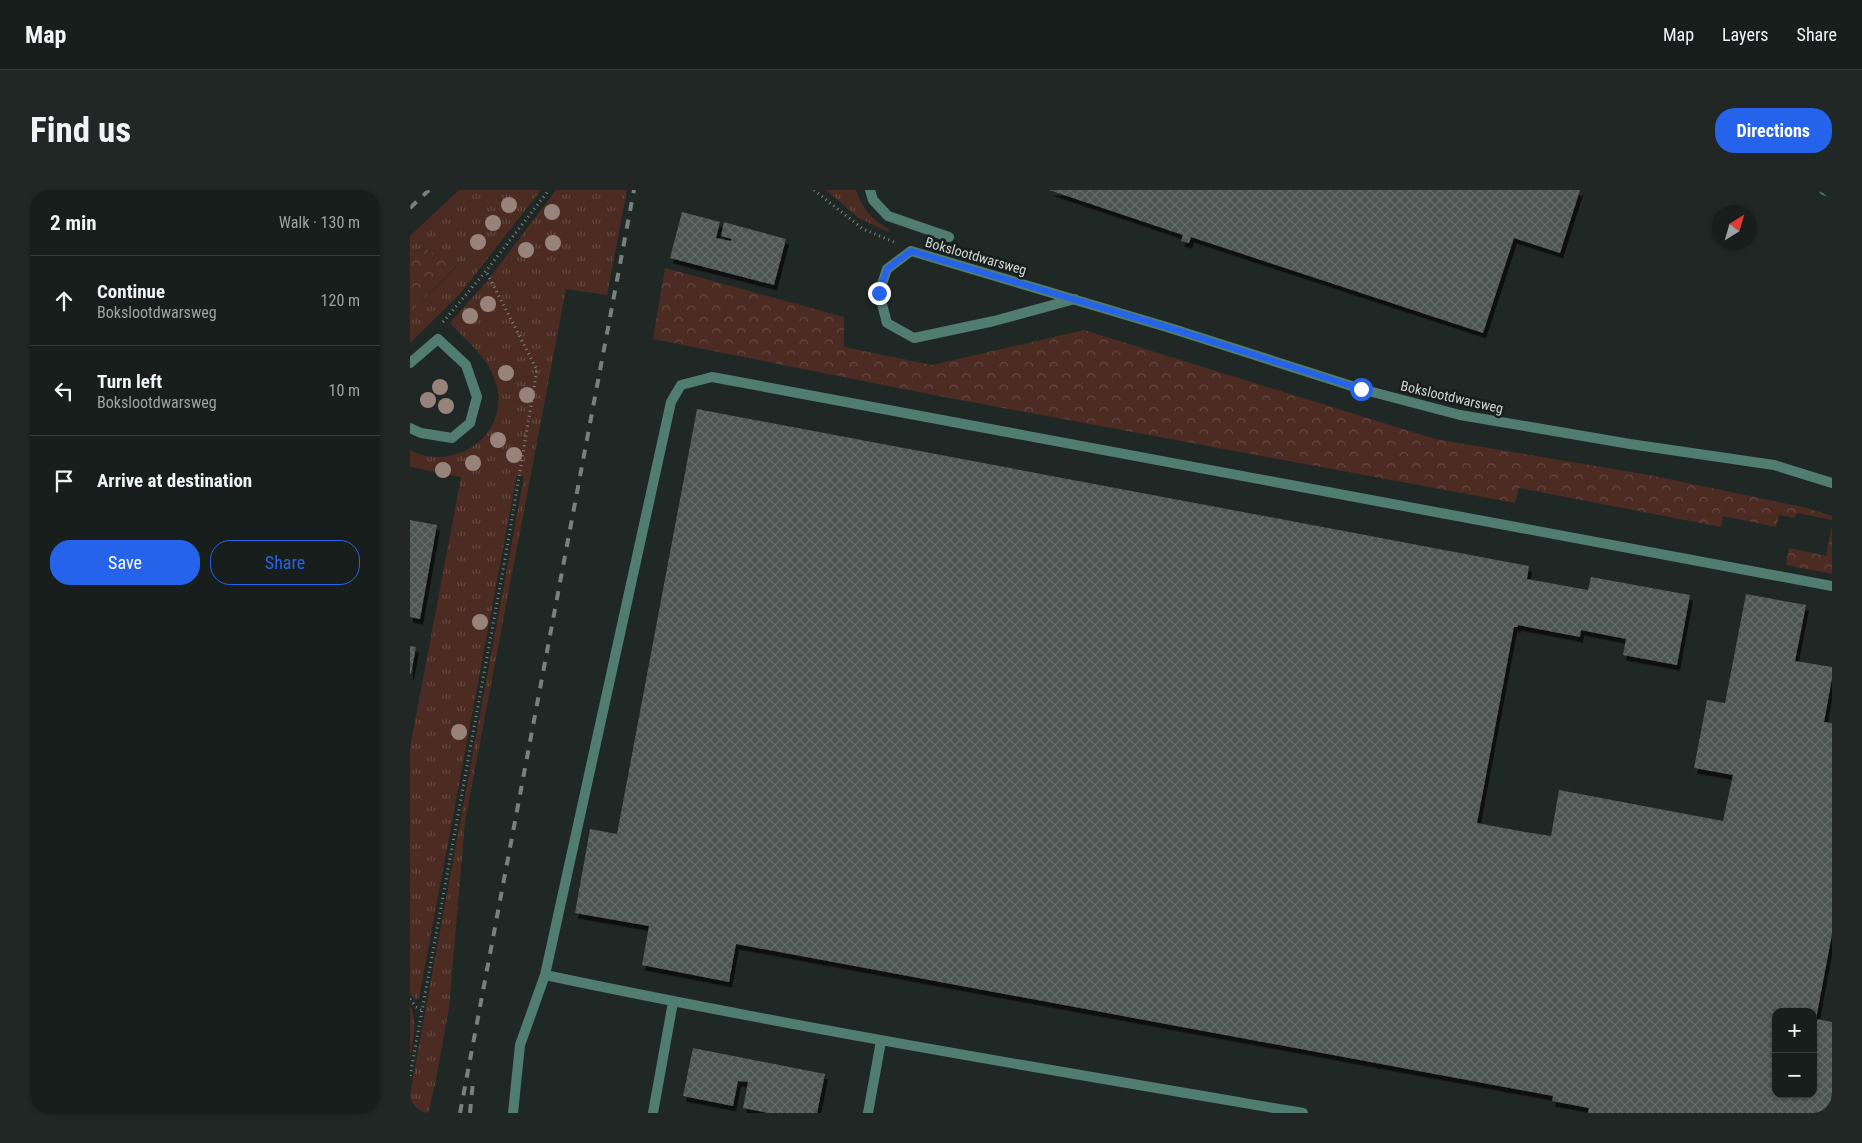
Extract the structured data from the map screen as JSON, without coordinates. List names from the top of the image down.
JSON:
{
  "streets": {
    "street": ["Bokslootdwarsweg"]
  },
  "north": "top right",
  "page": {
    "header": "Map",
    "nav": ["Map", "Layers", "Share"],
    "buttons": [
      "Directions",
      ["Save", "Share"]
    ],
    "title": "Find us",
    "heading": ["2 min", "Walk · 130 m"],
    "list": [
      ["Continue", "Bokslootdwarsweg", "120 m"],
      ["Turn left", "Bokslootdwarsweg", "10 m"],
      "Arrive at destination"
    ],
    "map_buttons": ["+", "−"]
  }
}
